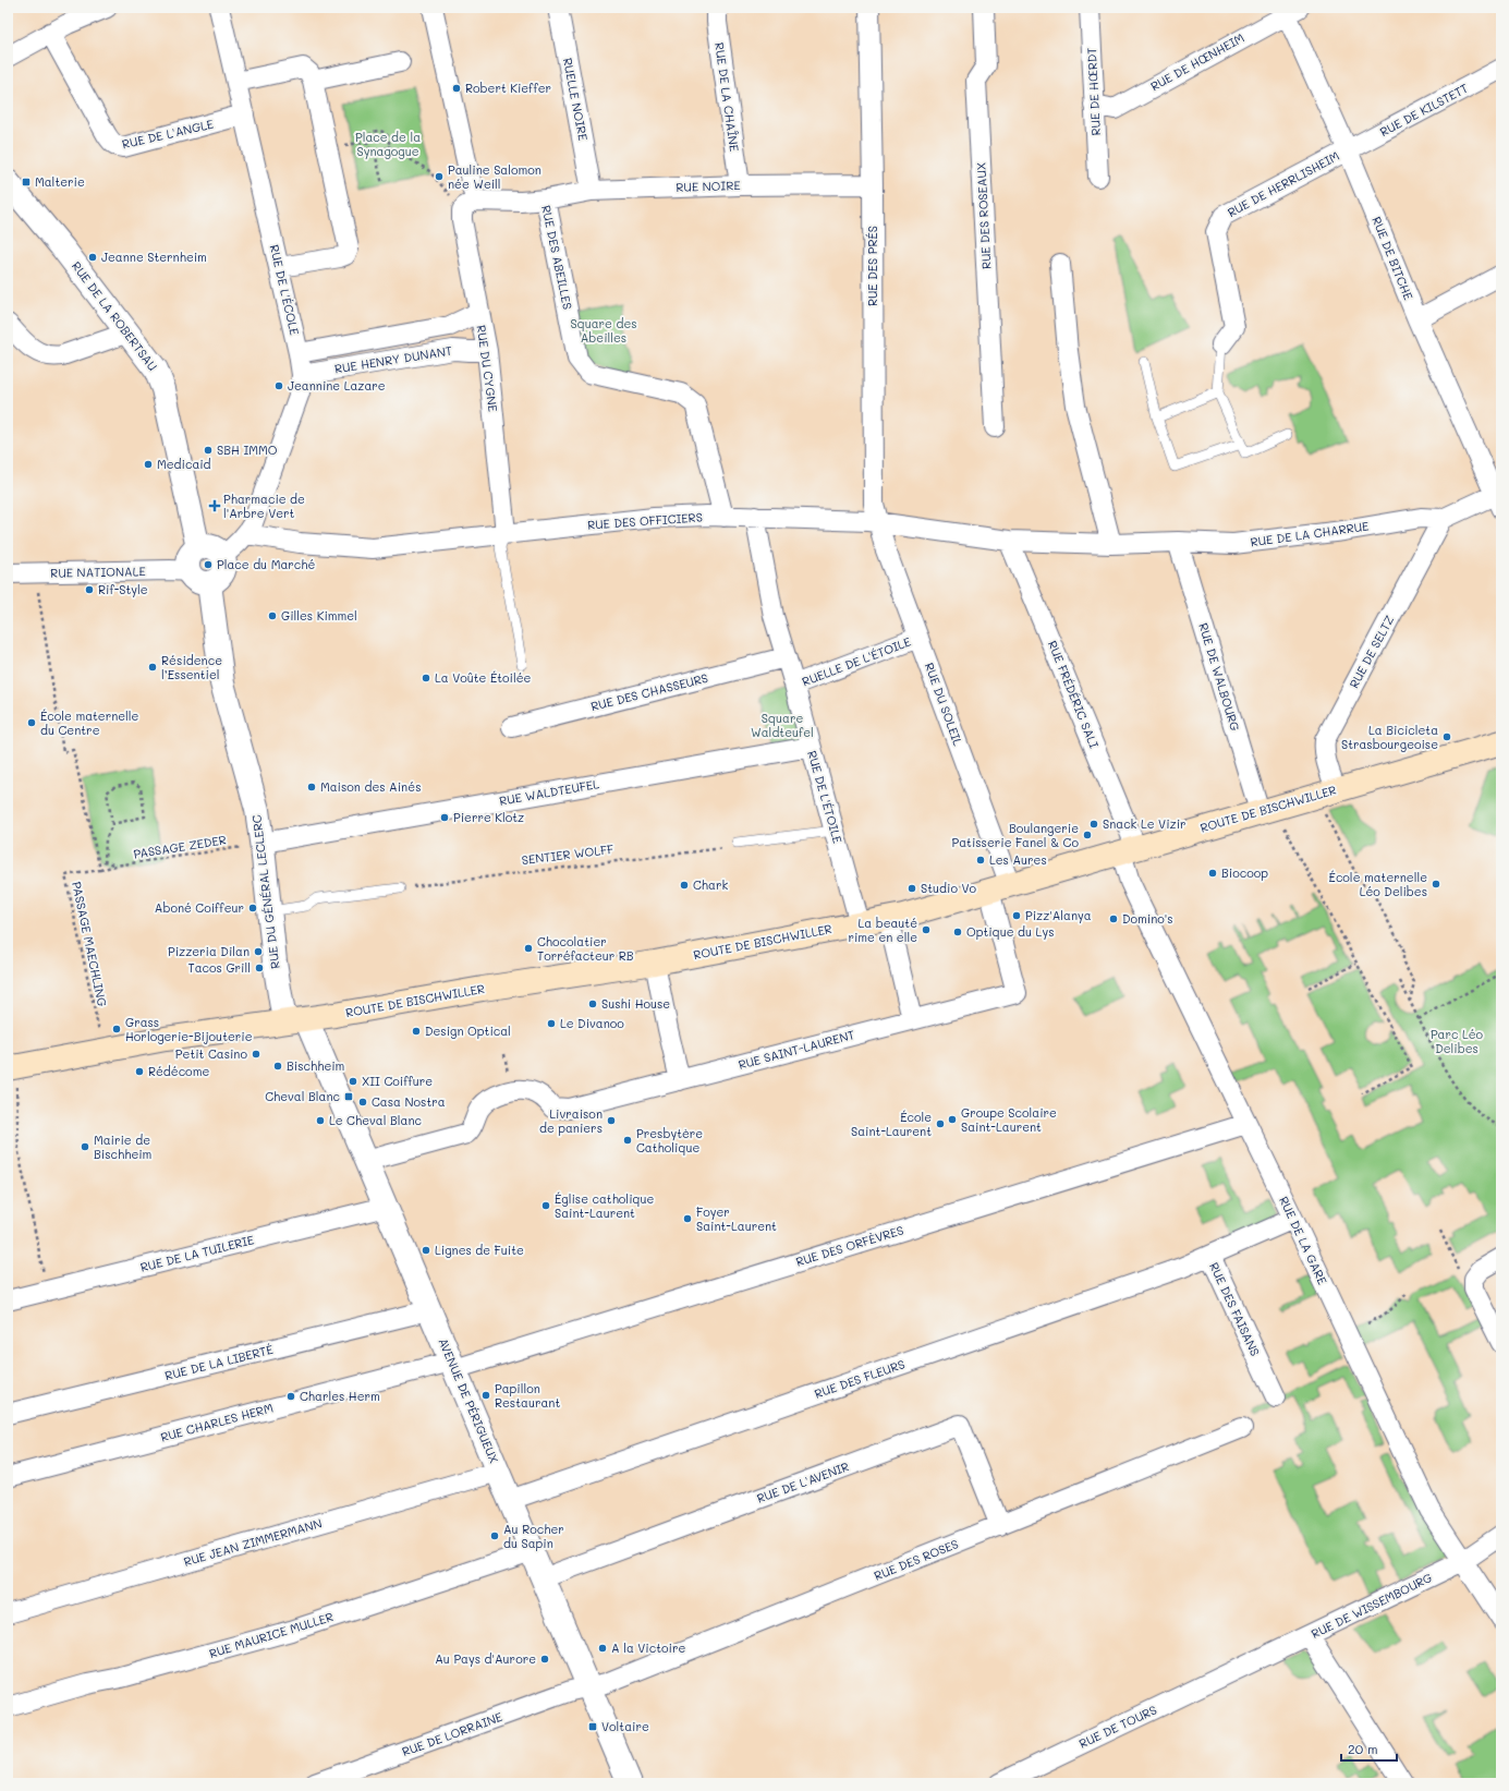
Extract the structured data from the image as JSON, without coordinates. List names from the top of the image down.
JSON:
{
  "streets": {
    "main road": ["ROUTE DE BISCHWILLER"],
    "street": [
      "RUE DE HŒNHEIM",
      "RUE DE HŒRDT",
      "RUE DE LA CHAÎNE",
      "RUELLE NOIRE",
      "RUE DE KILSTETT",
      "RUE DE L'ANGLE",
      "RUE DE HERRLISHEIM",
      "RUE NOIRE",
      "RUE DES ROSEAUX",
      "RUE DES ABEILLES",
      "RUE DE BITCHE",
      "RUE DES PRÉS",
      "RUE DE L'ÉCOLE",
      "RUE DE LA ROBERTSAU",
      "RUE HENRY DUNANT",
      "RUE DU CYGNE",
      "RUE DES OFFICIERS",
      "RUE DE LA CHARRUE",
      "RUE NATIONALE",
      "RUE DE SELTZ",
      "RUELLE DE L'ÉTOILE",
      "RUE DE WALBOURG",
      "RUE DES CHASSEURS",
      "RUE FRÉDÉRIC SALI",
      "RUE DU SOLEIL",
      "RUE WALDTEUFEL",
      "RUE DE L'ÉTOILE",
      "RUE DU GÉNÉRAL LECLERC",
      "RUE SAINT-LAURENT",
      "RUE DE LA GARE",
      "RUE DES ORFÈVRES",
      "RUE DE LA TUILERIE",
      "RUE DES FAISANS",
      "RUE DE LA LIBERTÉ",
      "RUE DES FLEURS",
      "AVENUE DE PÉRIGUEUX",
      "RUE CHARLES HERM",
      "RUE DE L'AVENIR",
      "RUE JEAN ZIMMERMANN",
      "RUE DES ROSES",
      "RUE DE WISSEMBOURG",
      "RUE MAURICE MULLER",
      "RUE DE TOURS",
      "RUE DE LORRAINE"
    ],
    "path": ["PASSAGE ZEDER", "SENTIER WOLFF", "PASSAGE MAECHLING"]
  },
  "crossings": [
    ["RUE DE HŒNHEIM", "RUE DE HŒRDT"],
    ["RUE DE HŒNHEIM", "RUE DE BITCHE"],
    ["RUE DE LA CHAÎNE", "RUE NOIRE"],
    ["RUELLE NOIRE", "RUE NOIRE"],
    ["RUE DE KILSTETT", "RUE DE HERRLISHEIM"],
    ["RUE DE KILSTETT", "RUE DE BITCHE"],
    ["RUE DE L'ANGLE", "RUE DE L'ÉCOLE"],
    ["RUE DE HERRLISHEIM", "RUE DE BITCHE"],
    ["RUE NOIRE", "RUE DES ABEILLES"],
    ["RUE NOIRE", "RUE DES PRÉS"],
    ["RUE DES ABEILLES", "RUE DU CYGNE"],
    ["RUE DES ABEILLES", "RUE DES OFFICIERS"],
    ["RUE DE BITCHE", "RUE DE LA CHARRUE"],
    ["RUE DES PRÉS", "RUE DES OFFICIERS"],
    ["RUE DES PRÉS", "RUE DU SOLEIL"],
    ["RUE DE L'ÉCOLE", "RUE DE LA ROBERTSAU"],
    ["RUE DE L'ÉCOLE", "RUE HENRY DUNANT"],
    ["RUE DE L'ÉCOLE", "RUE DES OFFICIERS"],
    ["RUE DE L'ÉCOLE", "RUE NATIONALE"],
    ["RUE DE L'ÉCOLE", "RUE DU GÉNÉRAL LECLERC"],
    ["RUE DE LA ROBERTSAU", "RUE NATIONALE"],
    ["RUE DE LA ROBERTSAU", "RUE DU GÉNÉRAL LECLERC"],
    ["RUE HENRY DUNANT", "RUE DU CYGNE"],
    ["RUE DU CYGNE", "RUE DES OFFICIERS"],
    ["RUE DES OFFICIERS", "RUE DE LA CHARRUE"],
    ["RUE DES OFFICIERS", "RUE FRÉDÉRIC SALI"],
    ["RUE DES OFFICIERS", "RUE DU SOLEIL"],
    ["RUE DES OFFICIERS", "RUE DE L'ÉTOILE"],
    ["RUE DE LA CHARRUE", "RUE DE SELTZ"],
    ["RUE DE LA CHARRUE", "RUE DE WALBOURG"],
    ["RUE NATIONALE", "RUE DU GÉNÉRAL LECLERC"],
    ["RUE DE SELTZ", "ROUTE DE BISCHWILLER"],
    ["RUELLE DE L'ÉTOILE", "RUE DU SOLEIL"],
    ["RUELLE DE L'ÉTOILE", "RUE DE L'ÉTOILE"],
    ["RUE DE WALBOURG", "ROUTE DE BISCHWILLER"],
    ["RUE DES CHASSEURS", "RUE DE L'ÉTOILE"],
    ["RUE FRÉDÉRIC SALI", "ROUTE DE BISCHWILLER"],
    ["RUE FRÉDÉRIC SALI", "RUE DE LA GARE"],
    ["RUE DU SOLEIL", "ROUTE DE BISCHWILLER"],
    ["RUE DU SOLEIL", "RUE SAINT-LAURENT"],
    ["RUE WALDTEUFEL", "RUE DE L'ÉTOILE"],
    ["RUE WALDTEUFEL", "PASSAGE ZEDER"],
    ["RUE WALDTEUFEL", "RUE DU GÉNÉRAL LECLERC"],
    ["RUE DE L'ÉTOILE", "ROUTE DE BISCHWILLER"],
    ["ROUTE DE BISCHWILLER", "RUE DU GÉNÉRAL LECLERC"],
    ["ROUTE DE BISCHWILLER", "PASSAGE MAECHLING"],
    ["ROUTE DE BISCHWILLER", "RUE SAINT-LAURENT"],
    ["ROUTE DE BISCHWILLER", "RUE DE LA GARE"],
    ["ROUTE DE BISCHWILLER", "AVENUE DE PÉRIGUEUX"],
    ["PASSAGE ZEDER", "RUE DU GÉNÉRAL LECLERC"],
    ["PASSAGE ZEDER", "PASSAGE MAECHLING"],
    ["RUE DU GÉNÉRAL LECLERC", "AVENUE DE PÉRIGUEUX"],
    ["RUE SAINT-LAURENT", "AVENUE DE PÉRIGUEUX"],
    ["RUE DE LA GARE", "RUE DES ORFÈVRES"],
    ["RUE DE LA GARE", "RUE DES FAISANS"],
    ["RUE DE LA GARE", "RUE DE WISSEMBOURG"],
    ["RUE DES ORFÈVRES", "AVENUE DE PÉRIGUEUX"],
    ["RUE DES ORFÈVRES", "RUE CHARLES HERM"],
    ["RUE DE LA TUILERIE", "AVENUE DE PÉRIGUEUX"],
    ["RUE DES FAISANS", "RUE DES FLEURS"],
    ["RUE DE LA LIBERTÉ", "AVENUE DE PÉRIGUEUX"],
    ["RUE DES FLEURS", "AVENUE DE PÉRIGUEUX"],
    ["AVENUE DE PÉRIGUEUX", "RUE CHARLES HERM"],
    ["AVENUE DE PÉRIGUEUX", "RUE DE L'AVENIR"],
    ["AVENUE DE PÉRIGUEUX", "RUE JEAN ZIMMERMANN"],
    ["AVENUE DE PÉRIGUEUX", "RUE DES ROSES"],
    ["AVENUE DE PÉRIGUEUX", "RUE MAURICE MULLER"],
    ["AVENUE DE PÉRIGUEUX", "RUE DE LORRAINE"],
    ["RUE DE L'AVENIR", "RUE DES ROSES"],
    ["RUE DES ROSES", "RUE DE LORRAINE"],
    ["RUE DE WISSEMBOURG", "RUE DE TOURS"]
  ],
  "parks": [
    "Place de la Synagogue",
    "Square des Abeilles",
    "Square Waldteufel",
    "Parc Léo Delibes"
  ],
  "places": {
    "other": [
      "Robert Kieffer",
      "Pauline Salomon née Weill",
      "Jeanne Sternheim",
      "Jeannine Lazare",
      "SBH IMMO",
      "Medicaid",
      "Place du Marché",
      "Rif-Style",
      "Gilles Kimmel",
      "Résidence l’Essentiel",
      "La Voûte Étoilée",
      "École maternelle du Centre",
      "La Bicicleta Strasbourgeoise",
      "Maison des Ainés",
      "Pierre Klotz",
      "Snack Le Vizir",
      "Boulangerie Patisserie Fanel & Co",
      "Les Aures",
      "Biocoop",
      "École maternelle Léo Delibes",
      "Chark",
      "Studio Vo",
      "Aboné Coiffeur",
      "Pizz'Alanya",
      "Domino's",
      "La beauté rime en elle",
      "Optique du Lys",
      "Chocolatier Torréfacteur RB",
      "Pizzeria Dilan",
      "Tacos Grill",
      "Sushi House",
      "Le Divanoo",
      "Grass Horlogerie-Bijouterie",
      "Design Optical",
      "Petit Casino",
      "Bischheim",
      "Rédécome",
      "XII Coiffure",
      "Casa Nostra",
      "Groupe Scolaire Saint-Laurent",
      "Le Cheval Blanc",
      "Livraison de paniers",
      "École Saint-Laurent",
      "Presbytère Catholique",
      "Mairie de Bischheim",
      "Église catholique Saint-Laurent",
      "Foyer Saint-Laurent",
      "Lignes de Fuite",
      "Papillon Restaurant",
      "Charles Herm",
      "Au Rocher du Sapin",
      "A la Victoire",
      "Au Pays d'Aurore"
    ],
    "transit": ["Malterie", "Cheval Blanc", "Voltaire"],
    "health": ["Pharmacie de l'Arbre Vert"]
  },
  "scale_bar": "20 m"
}
